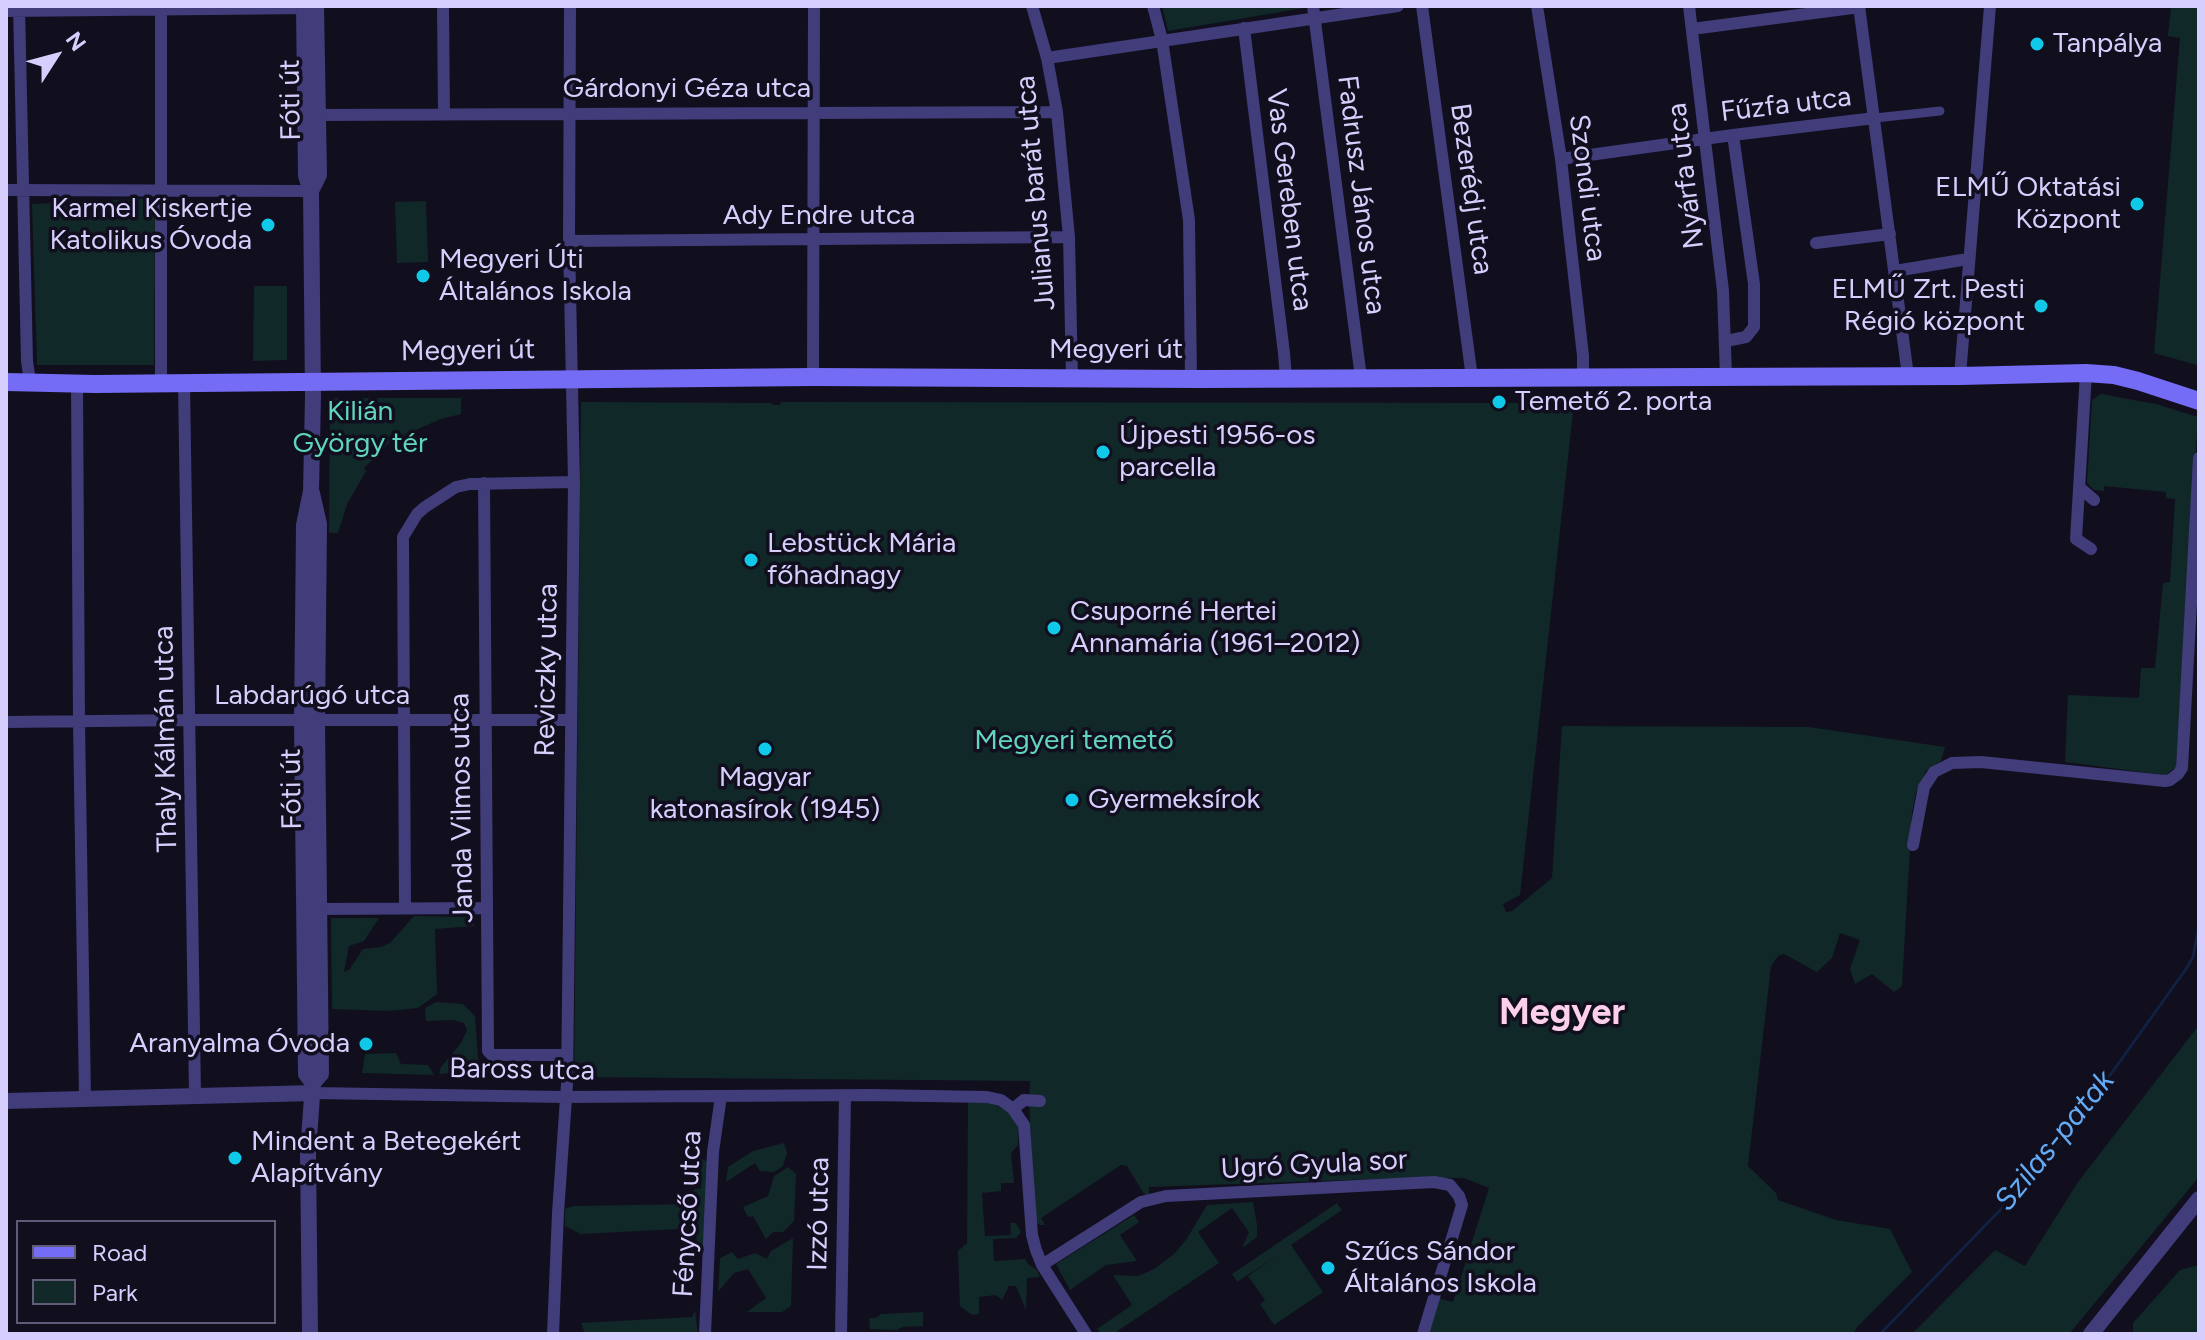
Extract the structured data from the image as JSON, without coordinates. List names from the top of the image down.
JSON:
{
  "streets": {
    "main road": ["Megyeri út"],
    "street": [
      "Gárdonyi Géza utca",
      "Fóti út",
      "Fűzfa utca",
      "Nyárfa utca",
      "Szondi utca",
      "Bezerédj utca",
      "Julianus barát utca",
      "Fadrusz János utca",
      "Vas Gereben utca",
      "Ady Endre utca",
      "Reviczky utca",
      "Labdarúgó utca",
      "Thaly Kálmán utca",
      "Janda Vilmos utca",
      "Baross utca",
      "Ugró Gyula sor",
      "Fénycső utca",
      "Izzó utca"
    ]
  },
  "crossings": [
    ["Gárdonyi Géza utca", "Fóti út"],
    ["Gárdonyi Géza utca", "Julianus barát utca"],
    ["Gárdonyi Géza utca", "Reviczky utca"],
    ["Fóti út", "Megyeri út"],
    ["Fóti út", "Labdarúgó utca"],
    ["Fóti út", "Baross utca"],
    ["Fűzfa utca", "Nyárfa utca"],
    ["Fűzfa utca", "Szondi utca"],
    ["Nyárfa utca", "Megyeri út"],
    ["Szondi utca", "Megyeri út"],
    ["Bezerédj utca", "Megyeri út"],
    ["Julianus barát utca", "Ady Endre utca"],
    ["Julianus barát utca", "Megyeri út"],
    ["Fadrusz János utca", "Megyeri út"],
    ["Vas Gereben utca", "Megyeri út"],
    ["Ady Endre utca", "Reviczky utca"],
    ["Megyeri út", "Reviczky utca"],
    ["Megyeri út", "Thaly Kálmán utca"],
    ["Reviczky utca", "Labdarúgó utca"],
    ["Reviczky utca", "Janda Vilmos utca"],
    ["Reviczky utca", "Baross utca"],
    ["Labdarúgó utca", "Thaly Kálmán utca"],
    ["Labdarúgó utca", "Janda Vilmos utca"],
    ["Thaly Kálmán utca", "Baross utca"],
    ["Baross utca", "Fénycső utca"],
    ["Baross utca", "Izzó utca"]
  ],
  "districts": ["Megyer"],
  "water": ["Szilas-patak"],
  "parks": ["Kilián György tér", "Megyeri temető"],
  "places": [
    "Tanpálya",
    "ELMŰ Oktatási Központ",
    "Karmel Kiskertje Katolikus Óvoda",
    "Megyeri Úti Általános Iskola",
    "ELMŰ Zrt. Pesti Régió központ",
    "Temető 2. porta",
    "Újpesti 1956-os parcella",
    "Lebstück Mária főhadnagy",
    "Csuporné Hertei Annamária (1961–2012)",
    "Magyar katonasírok (1945)",
    "Gyermeksírok",
    "Aranyalma Óvoda",
    "Mindent a Betegekért Alapítvány",
    "Szűcs Sándor Általános Iskola"
  ],
  "legend": ["Road", "Park"],
  "north": "top right"
}
